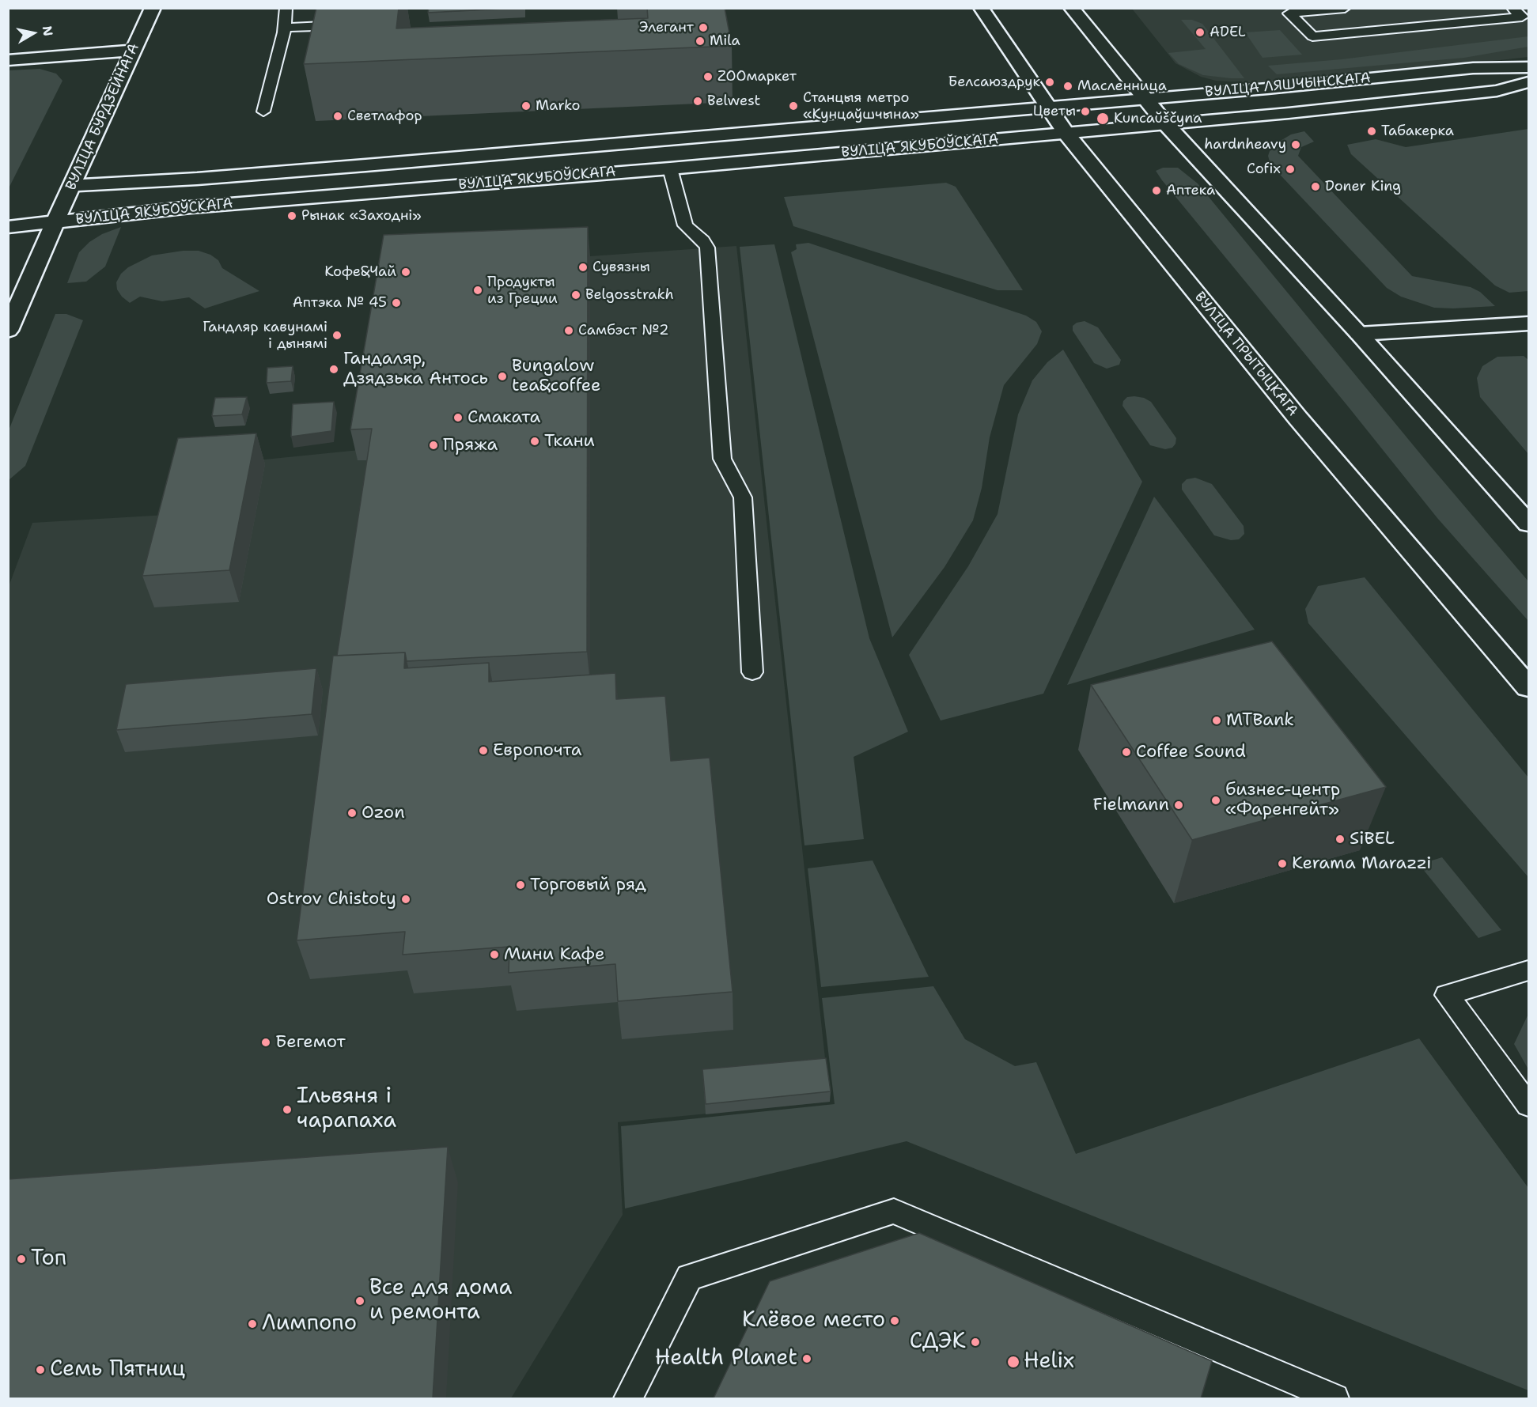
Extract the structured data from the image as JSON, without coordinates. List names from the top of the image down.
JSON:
{
  "streets": {
    "main road": [
      "ВУЛІЦА ЛЯШЧЫНСКАГА",
      "ВУЛІЦА БУРДЗЕЙНАГА",
      "ВУЛІЦА ЯКУБОЎСКАГА",
      "ВУЛІЦА ПРЫТЫЦКАГА"
    ]
  },
  "crossings": [
    ["ВУЛІЦА ЛЯШЧЫНСКАГА", "ВУЛІЦА ЯКУБОЎСКАГА"],
    ["ВУЛІЦА ЛЯШЧЫНСКАГА", "ВУЛІЦА ПРЫТЫЦКАГА"],
    ["ВУЛІЦА БУРДЗЕЙНАГА", "ВУЛІЦА ЯКУБОЎСКАГА"],
    ["ВУЛІЦА ЯКУБОЎСКАГА", "ВУЛІЦА ПРЫТЫЦКАГА"]
  ],
  "places": [
    "Элегант",
    "ADEL",
    "Mila",
    "ZOOмаркет",
    "Белсаюздрук",
    "Масленница",
    "Belwest",
    "Marko",
    "Станцыя метро «Кунцаўшчына»",
    "Цветы",
    "Светлафор",
    "Kuncaŭščyna",
    "Табакерка",
    "hardnheavy",
    "Cofix",
    "Doner King",
    "Аптека",
    "Рынак «Заходні»",
    "Сувязны",
    "Кофе&Чай",
    "Продукты из Греции",
    "Belgosstrakh",
    "Аптэка № 45",
    "Самбэст №2",
    "Гандляр кавунамі і дынямі",
    "Гандаляр, Дзядзька Антось",
    "Bungalow tea&coffee",
    "Смаката",
    "Ткани",
    "Пряжа",
    "MTBank",
    "Европочта",
    "Coffee Sound",
    "бизнес-центр «Фаренгейт»",
    "Fielmann",
    "Ozon",
    "SiBEL",
    "Kerama Marazzi",
    "Торговый ряд",
    "Ostrov Chistoty",
    "Мини Кафе",
    "Бегемот",
    "Ільвяня і чарапаха",
    "Топ",
    "Все для дома и ремонта",
    "Клёвое место",
    "Лимпопо",
    "СДЭК",
    "Health Planet",
    "Helix",
    "Семь Пятниц"
  ],
  "north": "right"
}
